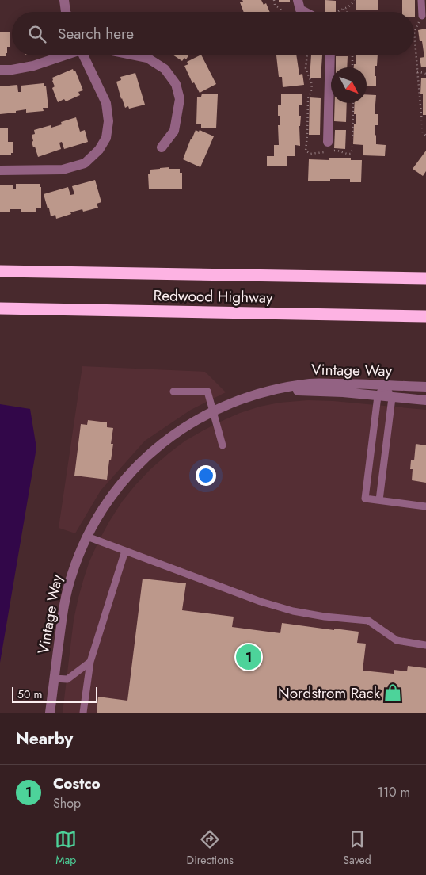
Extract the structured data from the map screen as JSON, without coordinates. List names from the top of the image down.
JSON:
{
  "streets": {
    "highway": ["Redwood Highway"],
    "street": ["Vintage Way"]
  },
  "places": {
    "shop": ["Nordstrom Rack"]
  },
  "scale_bar": "50 m",
  "north": "bottom right",
  "page": {
    "search": "Search here",
    "pins": "1",
    "scale": "50 m",
    "heading": "Nearby",
    "list": [
      {
        "mark": "1",
        "name": "Costco",
        "note": "Shop",
        "value": "110 m"
      }
    ],
    "nav": ["Map", "Directions", "Saved"]
  }
}
